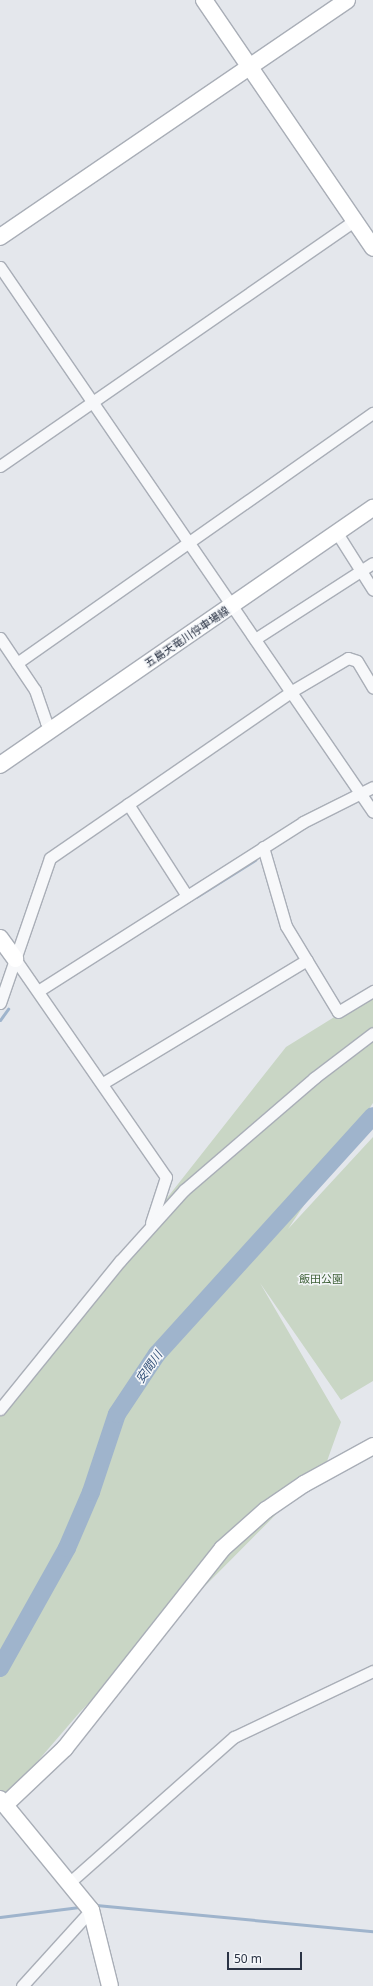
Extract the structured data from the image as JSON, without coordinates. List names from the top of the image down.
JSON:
{
  "streets": {
    "street": ["五島天竜川停車場線"]
  },
  "water": ["安間川"],
  "parks": ["飯田公園"],
  "scale_bar": "50 m"
}
